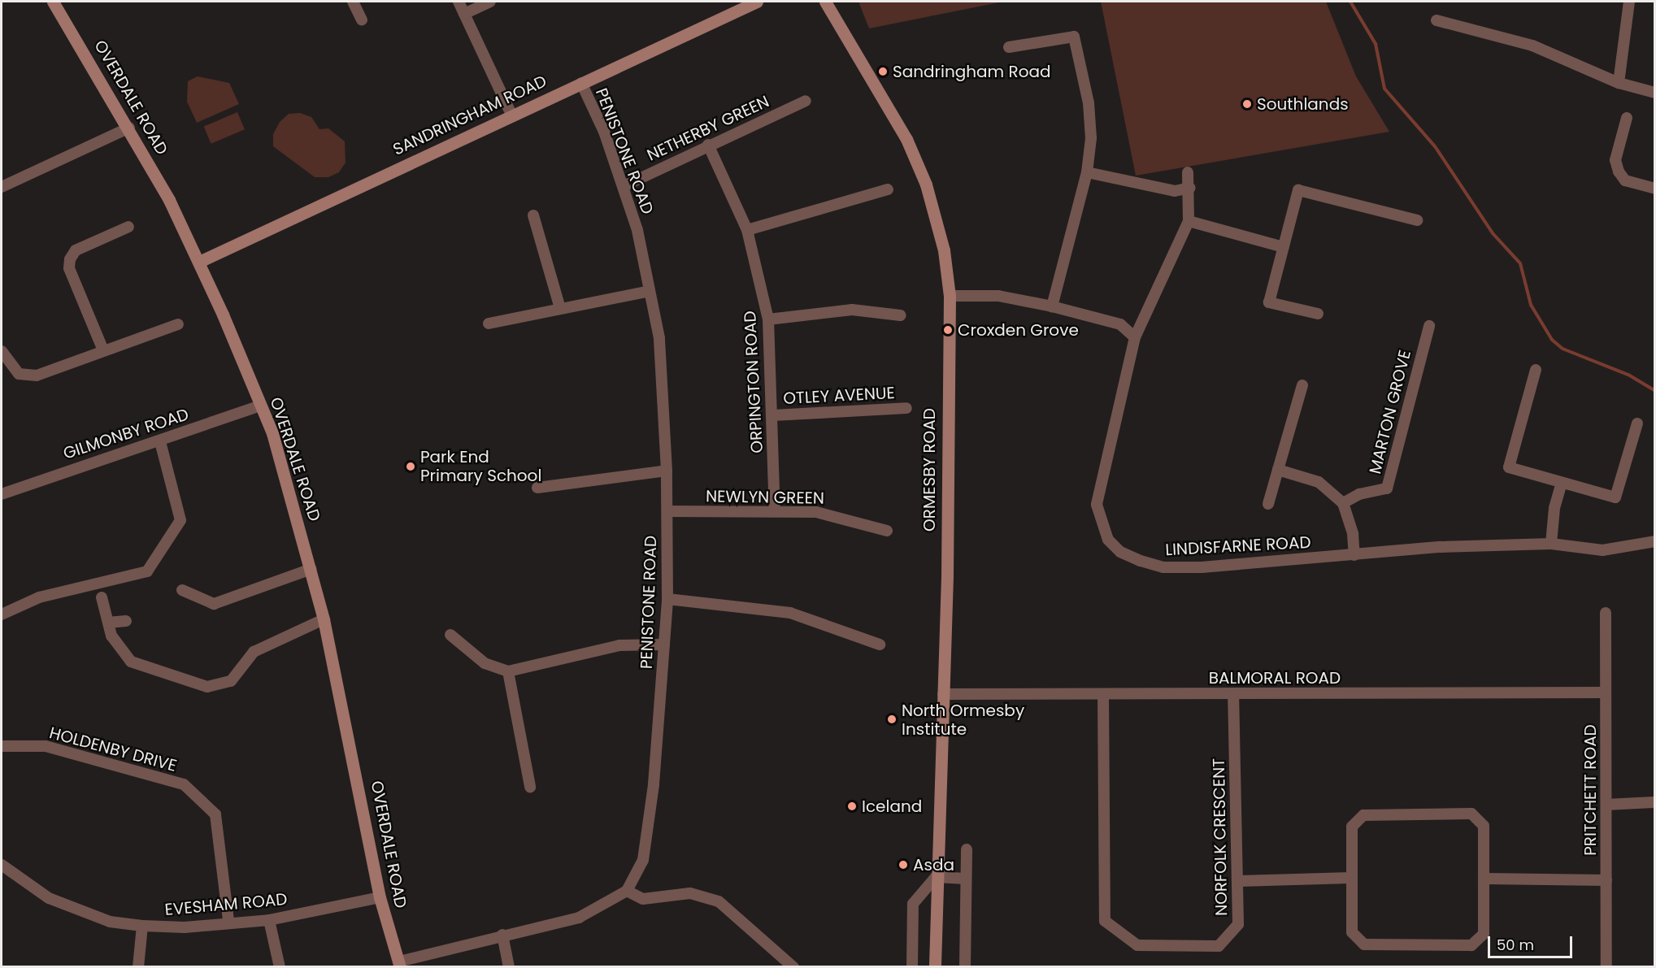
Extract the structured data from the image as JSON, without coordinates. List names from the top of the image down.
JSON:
{
  "streets": {
    "street": [
      "OVERDALE ROAD",
      "SANDRINGHAM ROAD",
      "NETHERBY GREEN",
      "PENISTONE ROAD",
      "ORPINGTON ROAD",
      "OTLEY AVENUE",
      "MARTON GROVE",
      "GILMONBY ROAD",
      "ORMESBY ROAD",
      "NEWLYN GREEN",
      "LINDISFARNE ROAD",
      "BALMORAL ROAD",
      "HOLDENBY DRIVE",
      "PRITCHETT ROAD",
      "NORFOLK CRESCENT",
      "EVESHAM ROAD"
    ]
  },
  "crossings": [
    ["OVERDALE ROAD", "SANDRINGHAM ROAD"],
    ["OVERDALE ROAD", "GILMONBY ROAD"],
    ["OVERDALE ROAD", "EVESHAM ROAD"],
    ["SANDRINGHAM ROAD", "PENISTONE ROAD"],
    ["NETHERBY GREEN", "PENISTONE ROAD"],
    ["NETHERBY GREEN", "ORPINGTON ROAD"],
    ["PENISTONE ROAD", "NEWLYN GREEN"],
    ["ORPINGTON ROAD", "OTLEY AVENUE"],
    ["ORPINGTON ROAD", "NEWLYN GREEN"],
    ["ORMESBY ROAD", "BALMORAL ROAD"],
    ["BALMORAL ROAD", "PRITCHETT ROAD"],
    ["BALMORAL ROAD", "NORFOLK CRESCENT"],
    ["HOLDENBY DRIVE", "EVESHAM ROAD"]
  ],
  "places": [
    "Sandringham Road",
    "Southlands",
    "Croxden Grove",
    "Park End Primary School",
    "North Ormesby Institute",
    "Iceland",
    "Asda"
  ],
  "scale_bar": "50 m"
}
